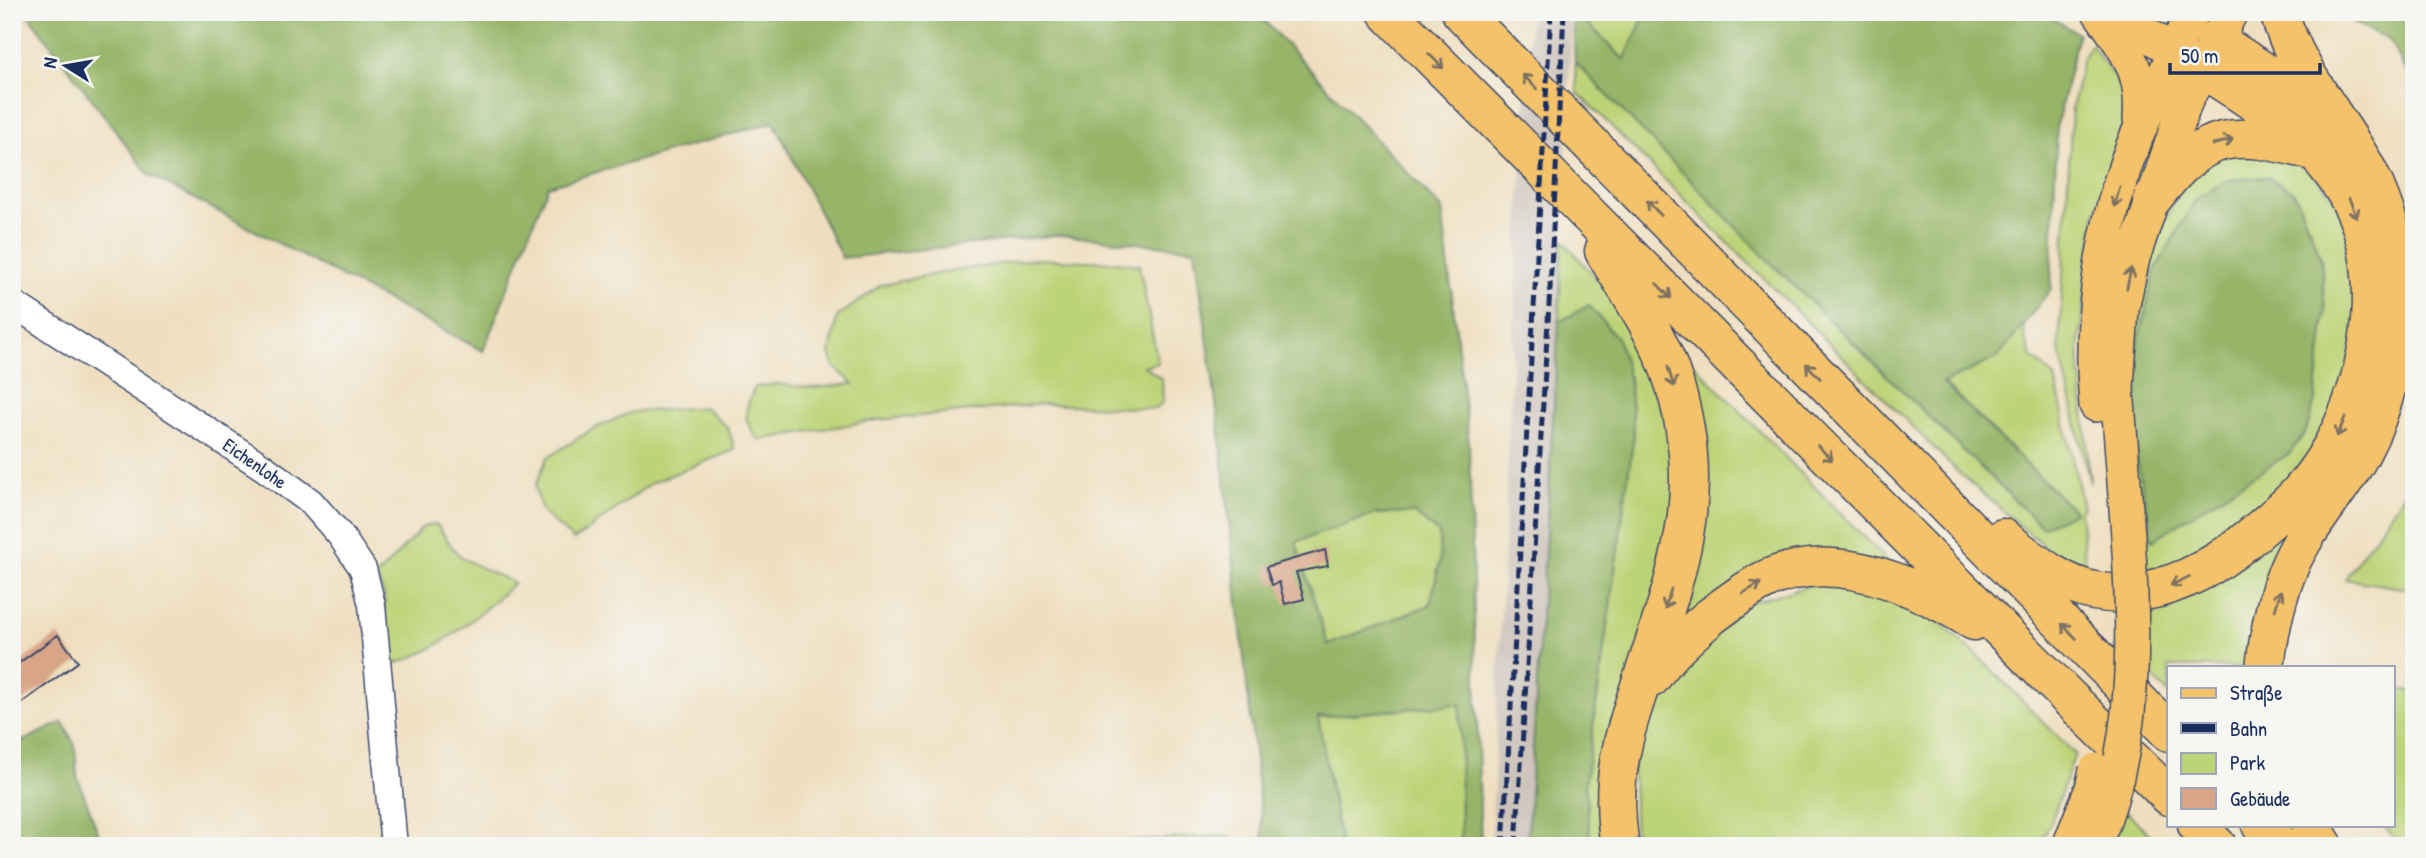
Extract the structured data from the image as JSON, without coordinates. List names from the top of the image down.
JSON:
{
  "streets": {
    "street": ["Eichenlohe"]
  },
  "legend": [
    "Straße",
    "Bahn",
    "Park",
    "Gebäude"
  ],
  "scale_bar": "50 m",
  "north": "left"
}
